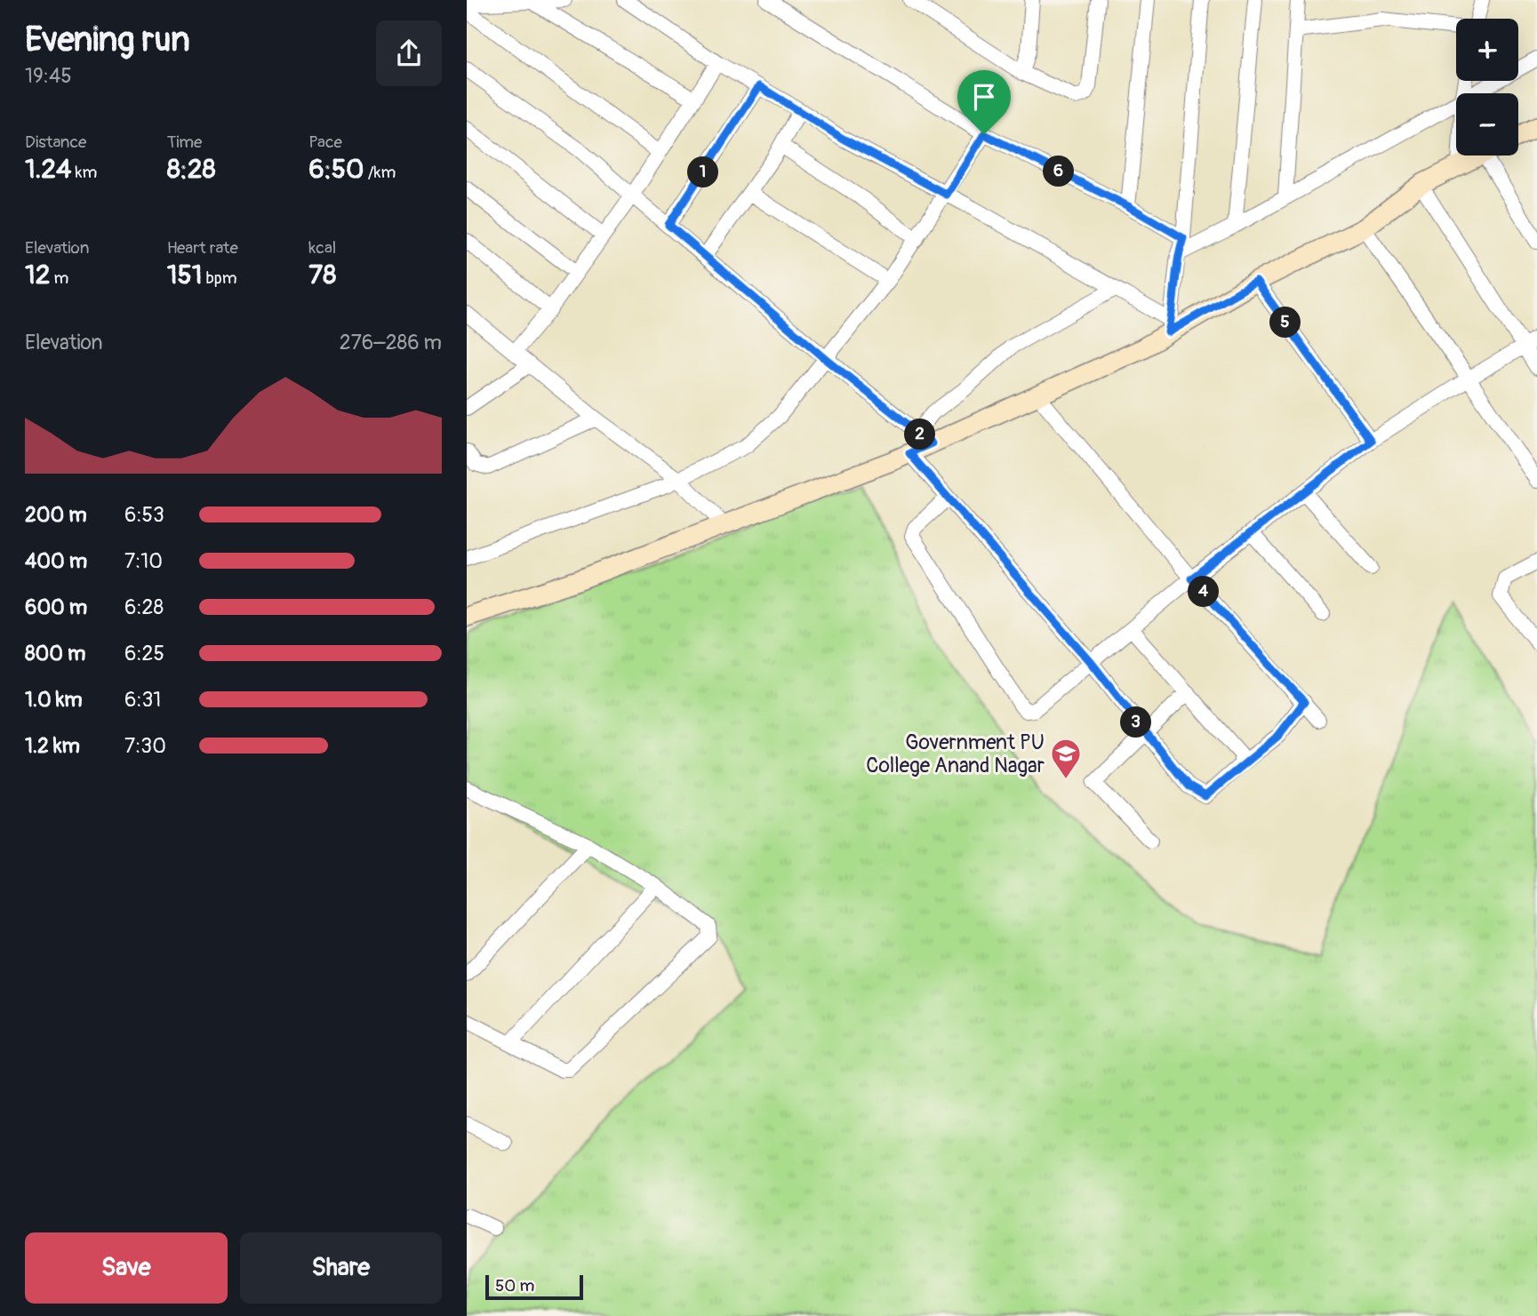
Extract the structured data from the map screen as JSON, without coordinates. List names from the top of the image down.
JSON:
{
  "places": {
    "school or university": ["Government PU College Anand Nagar"]
  },
  "scale_bar": "50 m",
  "page": {
    "heading": ["Evening run", "19:45"],
    "map_buttons": ["+", "−"],
    "stats": [
      ["Distance", "1.24 km"],
      ["Time", "8:28"],
      ["Pace", "6:50 /km"],
      ["Elevation", "12 m"],
      ["Heart rate", "151 bpm"],
      ["kcal", "78"]
    ],
    "pins": [
      "6",
      "1",
      "5",
      "2",
      "4",
      "3"
    ],
    "chart": ["Elevation", "276–286 m"],
    "list": [
      {
        "name": "200 m",
        "note": "6:53"
      },
      {
        "name": "400 m",
        "note": "7:10"
      },
      {
        "name": "600 m",
        "note": "6:28"
      },
      {
        "name": "800 m",
        "note": "6:25"
      },
      {
        "name": "1.0 km",
        "note": "6:31"
      },
      {
        "name": "1.2 km",
        "note": "7:30"
      }
    ],
    "buttons": ["Save", "Share"],
    "scale": "50 m"
  }
}
